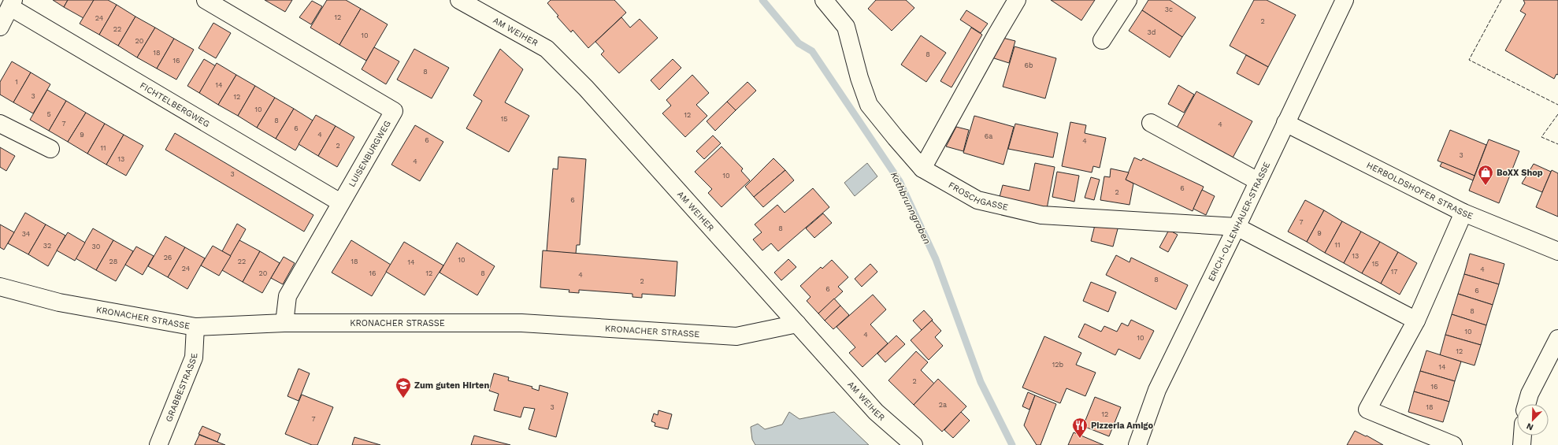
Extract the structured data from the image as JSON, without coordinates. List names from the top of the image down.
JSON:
{
  "streets": {
    "street": [
      "AM WEIHER",
      "FICHTELBERGWEG",
      "LUISENBURGWEG",
      "HERBOLDSHOFER STRASSE",
      "FROSCHGASSE",
      "ERICH-OLLENHAUER-STRASSE",
      "KRONACHER STRASSE",
      "GRABBESTRASSE"
    ]
  },
  "crossings": [
    ["AM WEIHER", "KRONACHER STRASSE"],
    ["FICHTELBERGWEG", "LUISENBURGWEG"],
    ["LUISENBURGWEG", "KRONACHER STRASSE"],
    ["HERBOLDSHOFER STRASSE", "ERICH-OLLENHAUER-STRASSE"],
    ["FROSCHGASSE", "ERICH-OLLENHAUER-STRASSE"],
    ["KRONACHER STRASSE", "GRABBESTRASSE"]
  ],
  "water": ["Kothbrunngraben"],
  "places": {
    "shop": ["BoXX Shop"],
    "school or university": ["Zum guten Hirten"],
    "restaurant": ["Pizzeria Amigo"]
  },
  "house_numbers": [
    "3c",
    "12",
    "24",
    "2",
    "22",
    "3d",
    "10",
    "20",
    "18",
    "8",
    "16",
    "6b",
    "8",
    "1",
    "14",
    "3",
    "12",
    "10",
    "5",
    "12",
    "15",
    "8",
    "7",
    "4",
    "6",
    "9",
    "4",
    "6a",
    "6",
    "4",
    "2",
    "11",
    "3",
    "13",
    "4",
    "3",
    "10",
    "6",
    "2",
    "6",
    "7",
    "8",
    "9",
    "34",
    "11",
    "32",
    "30",
    "13",
    "26",
    "10",
    "28",
    "22",
    "18",
    "14",
    "15",
    "24",
    "4",
    "17",
    "20",
    "16",
    "12",
    "8",
    "4",
    "8",
    "2",
    "6",
    "6",
    "8",
    "10",
    "4",
    "10",
    "12",
    "12b",
    "14",
    "2",
    "16",
    "2a",
    "3",
    "18",
    "12",
    "7"
  ],
  "north": "bottom left"
}
